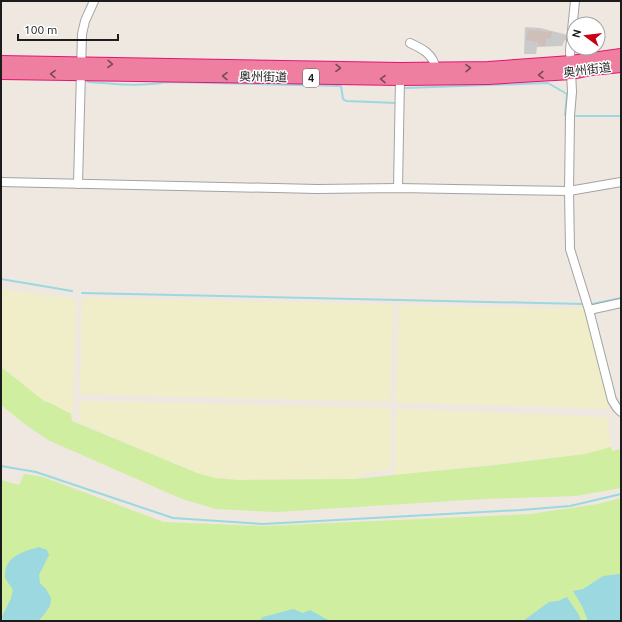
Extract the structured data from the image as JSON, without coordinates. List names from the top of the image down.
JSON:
{
  "streets": {
    "highway": ["奥州街道", "4"]
  },
  "scale_bar": "100 m",
  "north": "left"
}
